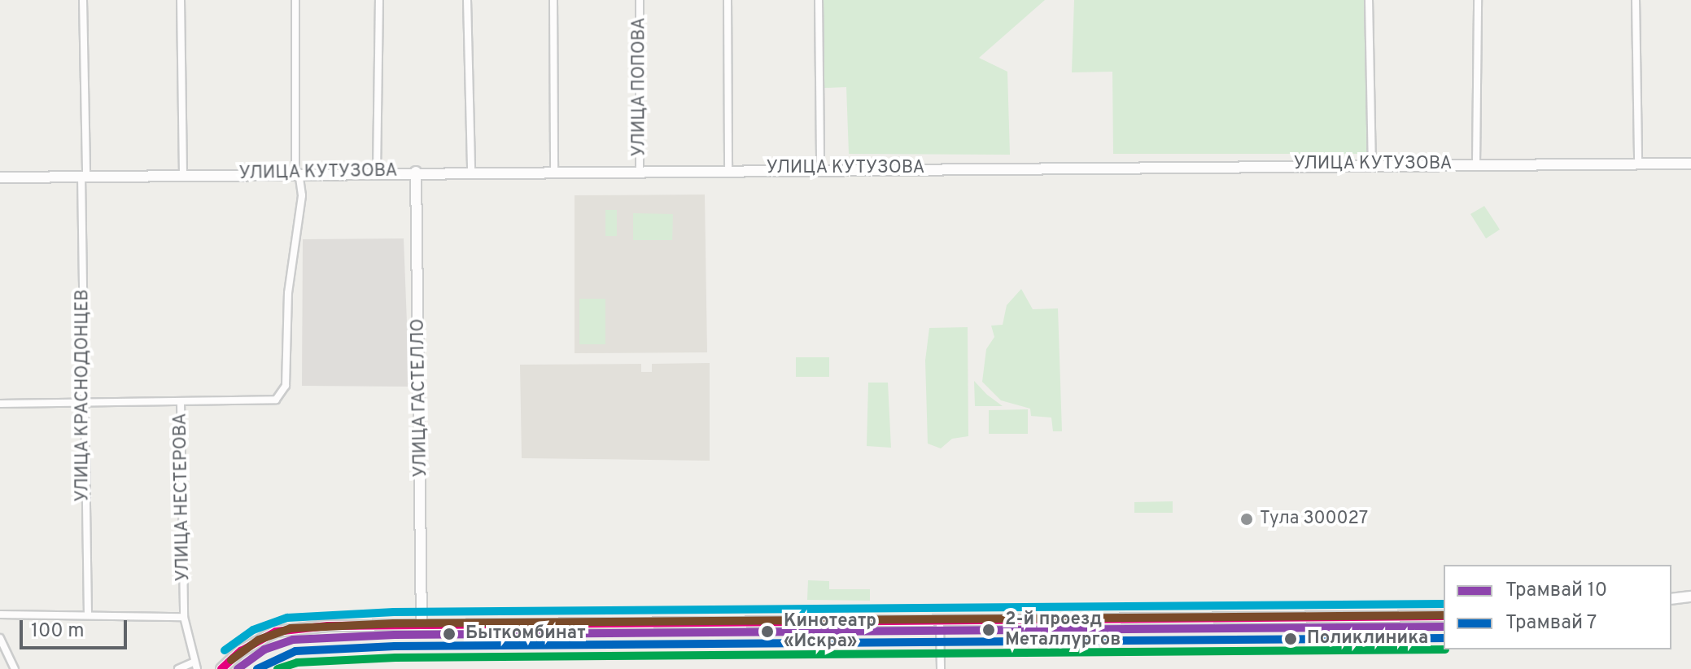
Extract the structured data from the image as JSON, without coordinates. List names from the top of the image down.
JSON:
{
  "streets": {
    "main road": ["УЛИЦА КУТУЗОВА", "УЛИЦА ГАСТЕЛЛО"],
    "street": ["УЛИЦА ПОПОВА", "УЛИЦА КРАСНОДОНЦЕВ", "УЛИЦА НЕСТЕРОВА"]
  },
  "crossings": [
    ["УЛИЦА ПОПОВА", "УЛИЦА КУТУЗОВА"],
    ["УЛИЦА КУТУЗОВА", "УЛИЦА КРАСНОДОНЦЕВ"],
    ["УЛИЦА КУТУЗОВА", "УЛИЦА ГАСТЕЛЛО"]
  ],
  "places": [
    "Тула 300027",
    "2-й проезд Металлургов",
    "Кинотеатр «Искра»",
    "Быткомбинат",
    "Поликлиника"
  ],
  "lines": ["transit line 7", "tram line 10", "tram line 7"],
  "legend": ["Трамвай 10", "Трамвай 7"],
  "scale_bar": "100 m"
}
